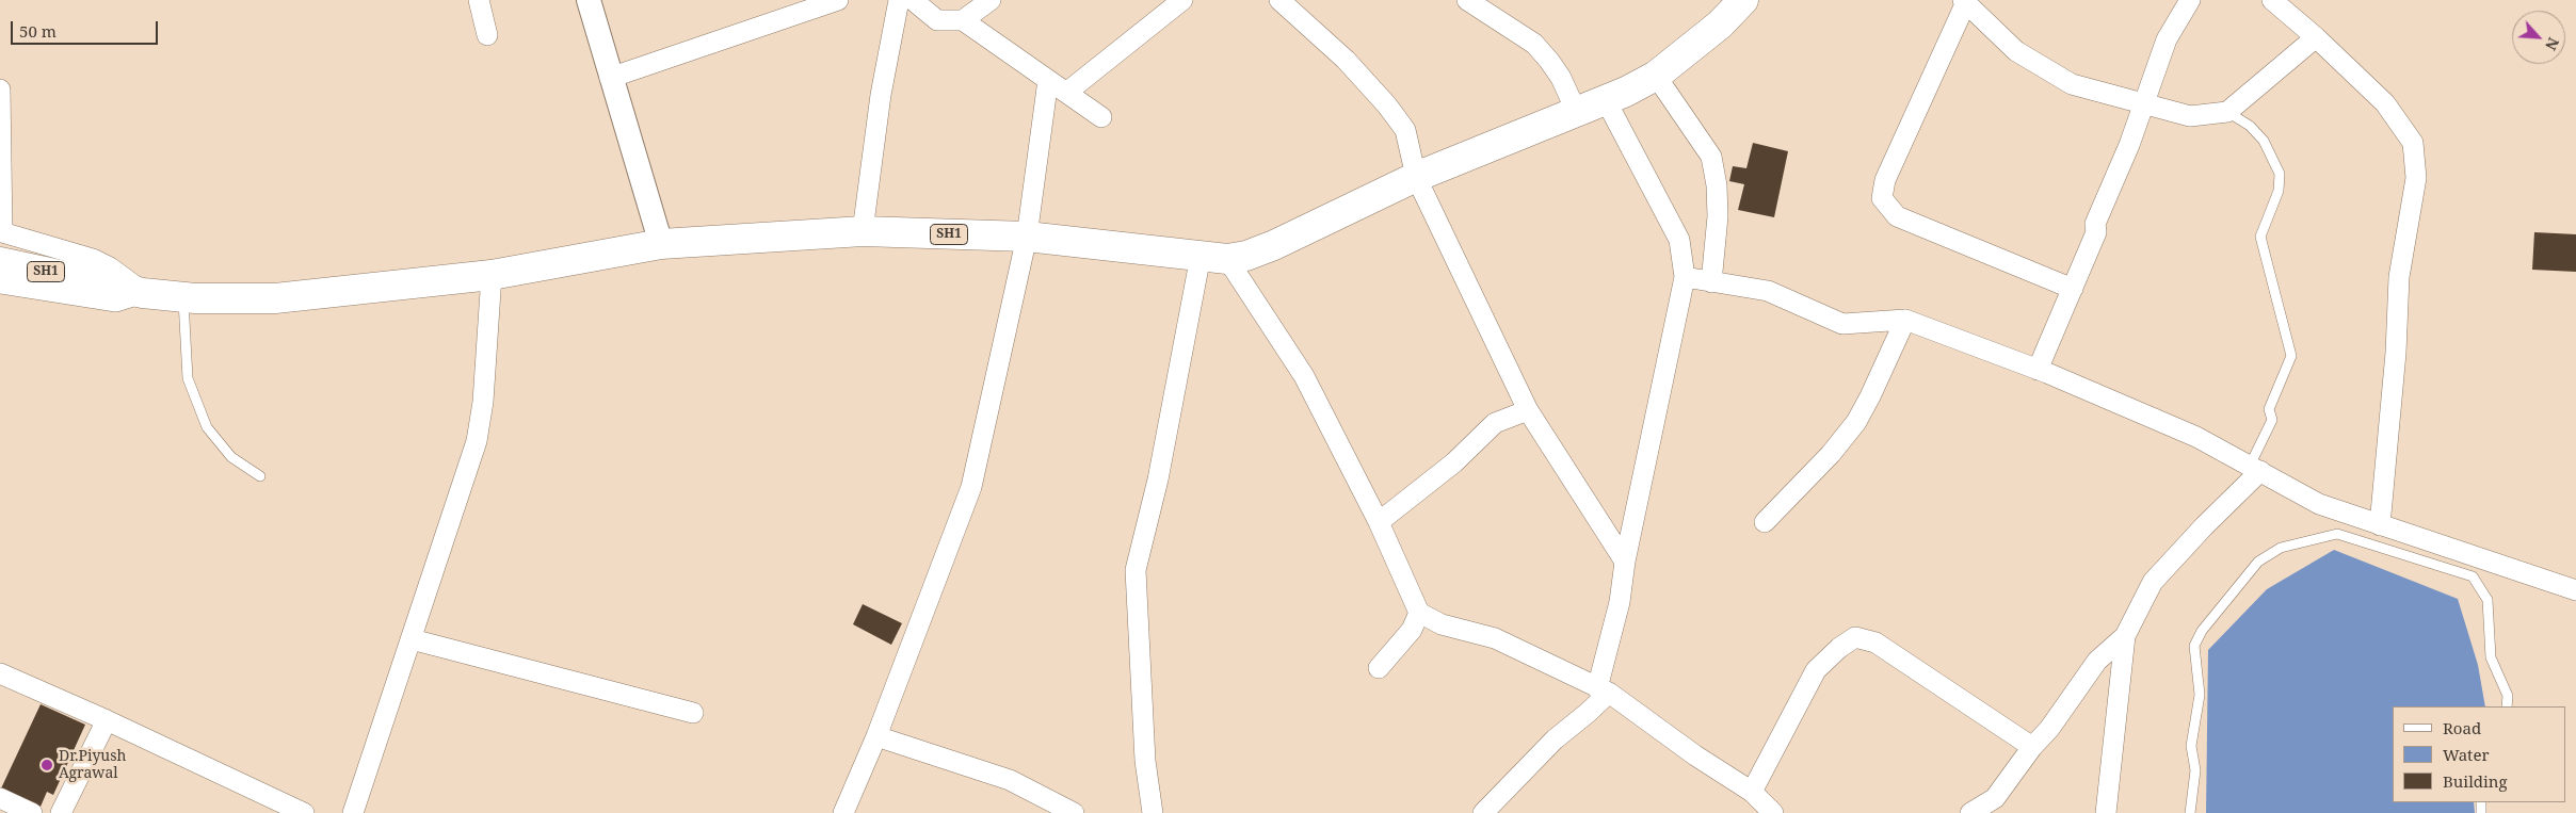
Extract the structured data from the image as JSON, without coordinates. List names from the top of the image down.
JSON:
{
  "streets": {
    "main road": ["SH1"]
  },
  "places": ["Dr.Piyush Agrawal"],
  "legend": ["Road", "Water", "Building"],
  "scale_bar": "50 m",
  "north": "bottom right"
}
